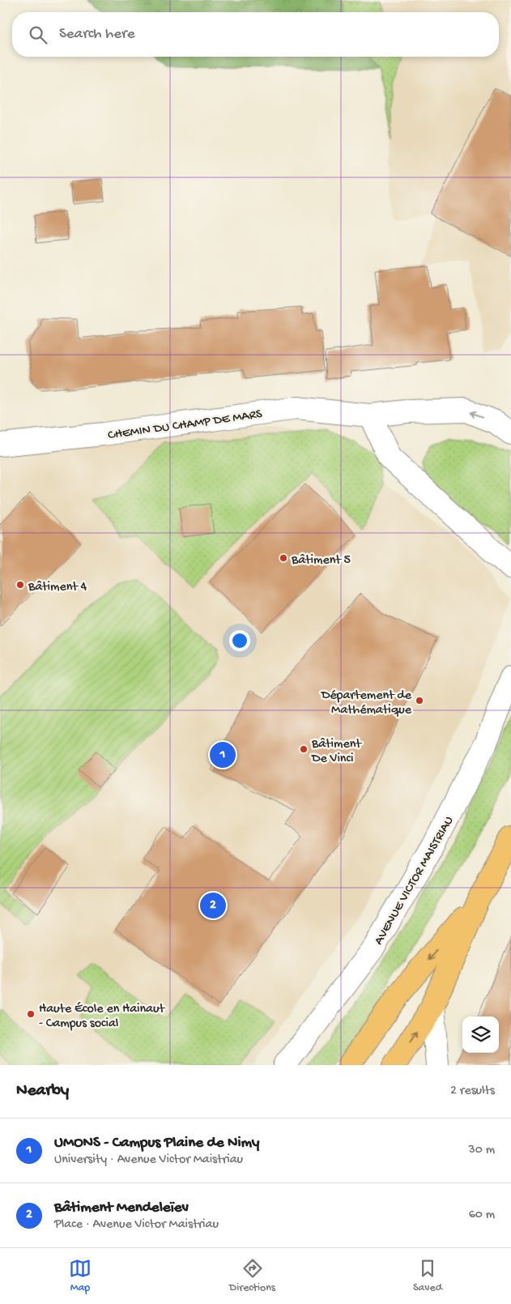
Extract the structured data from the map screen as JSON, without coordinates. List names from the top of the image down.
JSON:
{
  "streets": {
    "street": ["CHEMIN DU CHAMP DE MARS", "AVENUE VICTOR MAISTRIAU"]
  },
  "places": [
    "Bâtiment 5",
    "Bâtiment 4",
    "Département de Mathématique",
    "Bâtiment De Vinci",
    "Haute École en Hainaut - Campus social"
  ],
  "page": {
    "search": "Search here",
    "pins": ["1", "2"],
    "heading": ["Nearby", "2 results"],
    "list": [
      {
        "mark": "1",
        "name": "UMONS - Campus Plaine de Nimy",
        "note": "University · Avenue Victor Maistriau",
        "value": "30 m"
      },
      {
        "mark": "2",
        "name": "Bâtiment Mendeleïev",
        "note": "Place · Avenue Victor Maistriau",
        "value": "60 m"
      }
    ],
    "nav": ["Map", "Directions", "Saved"]
  }
}
